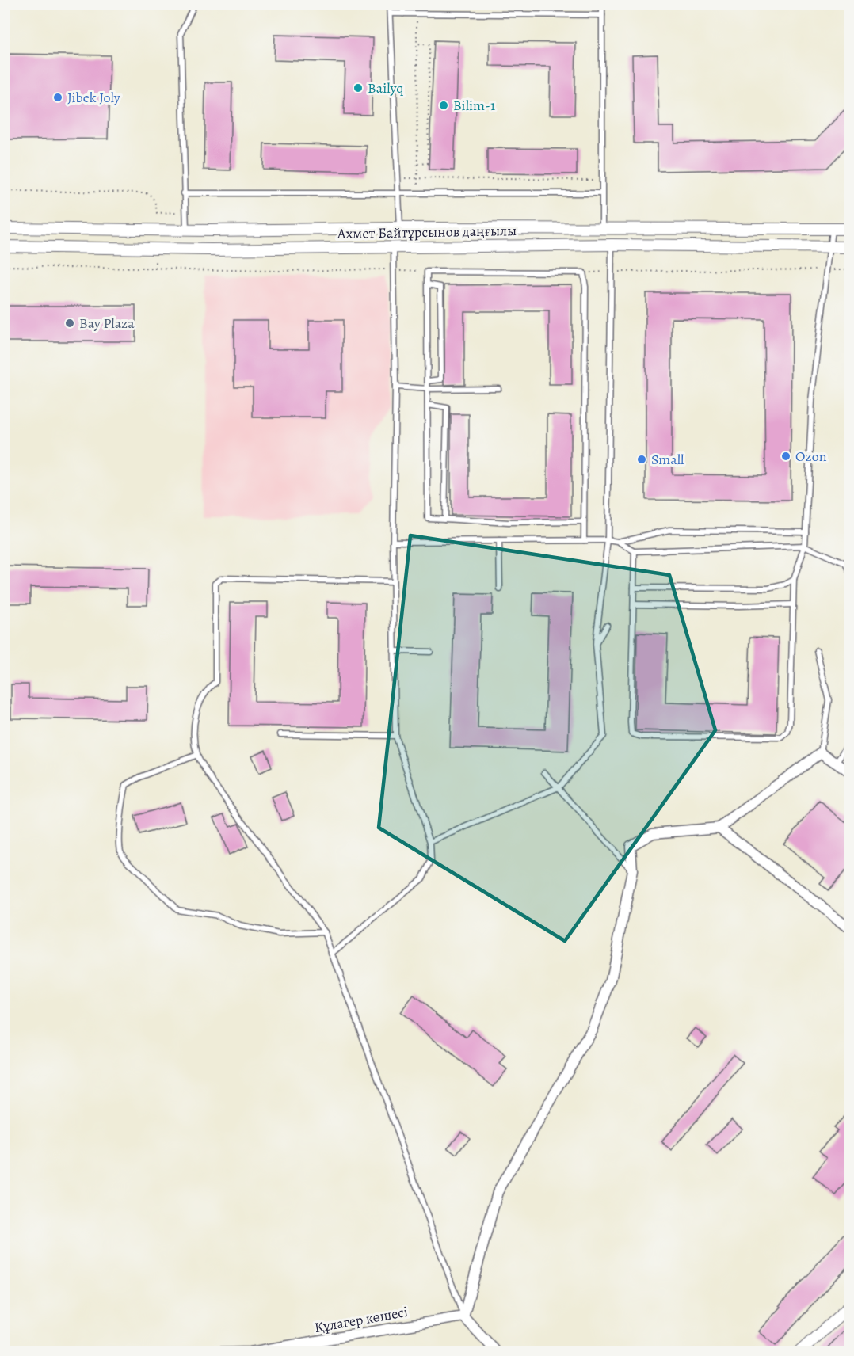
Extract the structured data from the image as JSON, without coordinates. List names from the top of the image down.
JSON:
{
  "streets": {
    "street": ["Ахмет Байтұрсынов даңғылы", "Құлагер көшесі"]
  },
  "places": [
    "Bailyq",
    "Jibek Joly",
    "Bilim-1",
    "Bay Plaza",
    "Ozon",
    "Small"
  ]
}
